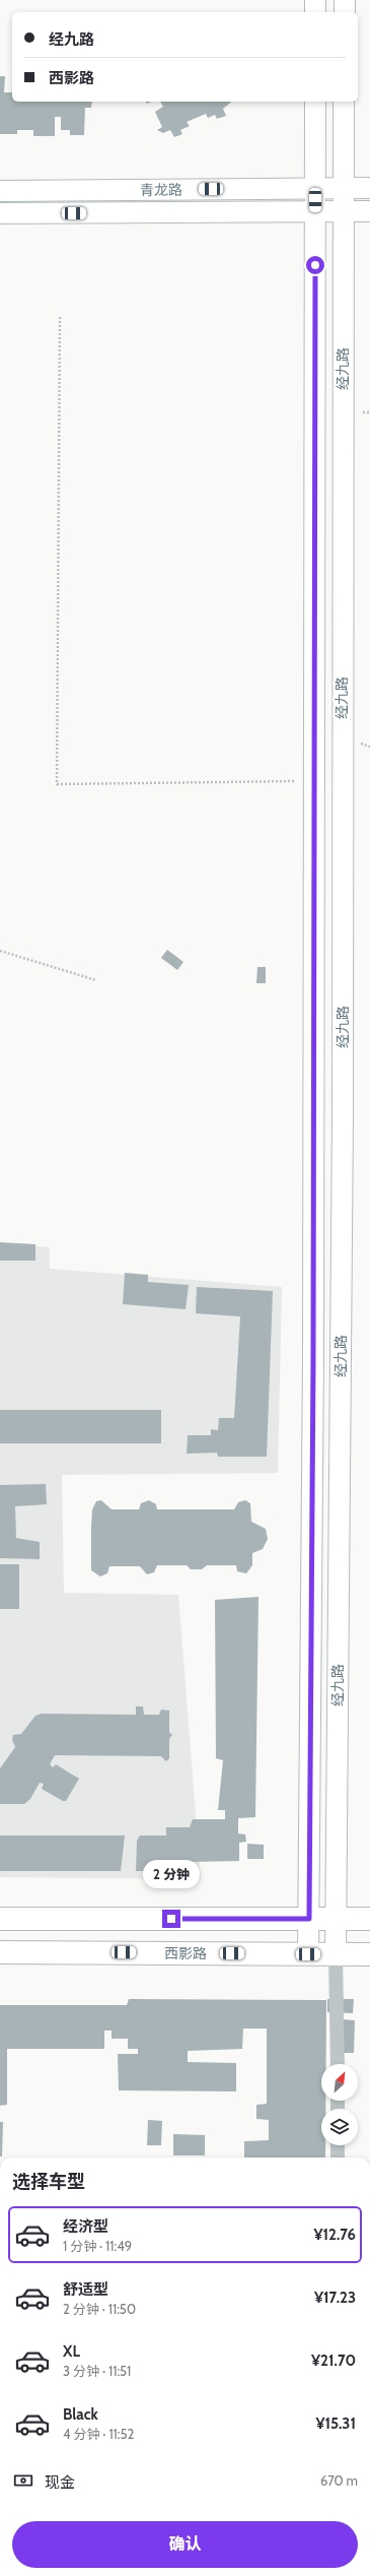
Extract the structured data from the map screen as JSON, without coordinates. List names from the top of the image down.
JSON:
{
  "streets": {
    "main road": ["西影路"],
    "street": ["青龙路", "经九路"]
  },
  "crossings": [
    ["青龙路", "经九路"],
    ["经九路", "西影路"]
  ],
  "north": "top right",
  "page": {
    "banner": ["经九路", "西影路"],
    "bubble": "2 分钟",
    "heading": "选择车型",
    "list": [
      {
        "name": "经济型",
        "note": "1 分钟 · 11:49",
        "value": "¥12.76"
      },
      {
        "name": "舒适型",
        "note": "2 分钟 · 11:50",
        "value": "¥17.23"
      },
      {
        "name": "XL",
        "note": "3 分钟 · 11:51",
        "value": "¥21.70"
      },
      {
        "name": "Black",
        "note": "4 分钟 · 11:52",
        "value": "¥15.31"
      }
    ],
    "pay": ["现金", "670 m"],
    "buttons": "确认"
  }
}
